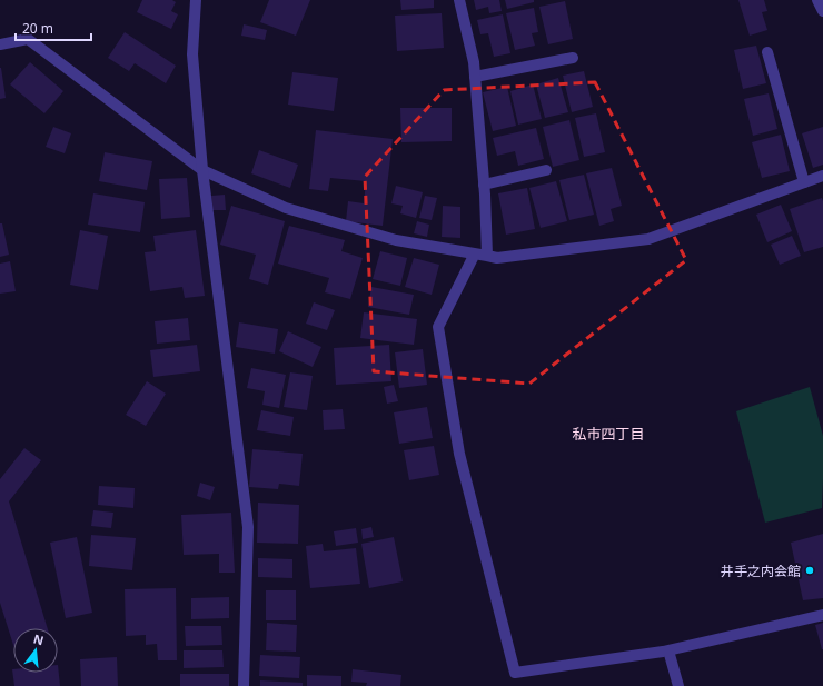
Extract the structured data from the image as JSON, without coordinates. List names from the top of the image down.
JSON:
{
  "districts": ["私市四丁目"],
  "places": ["井手之内会館"],
  "scale_bar": "20 m",
  "north": "top"
}
